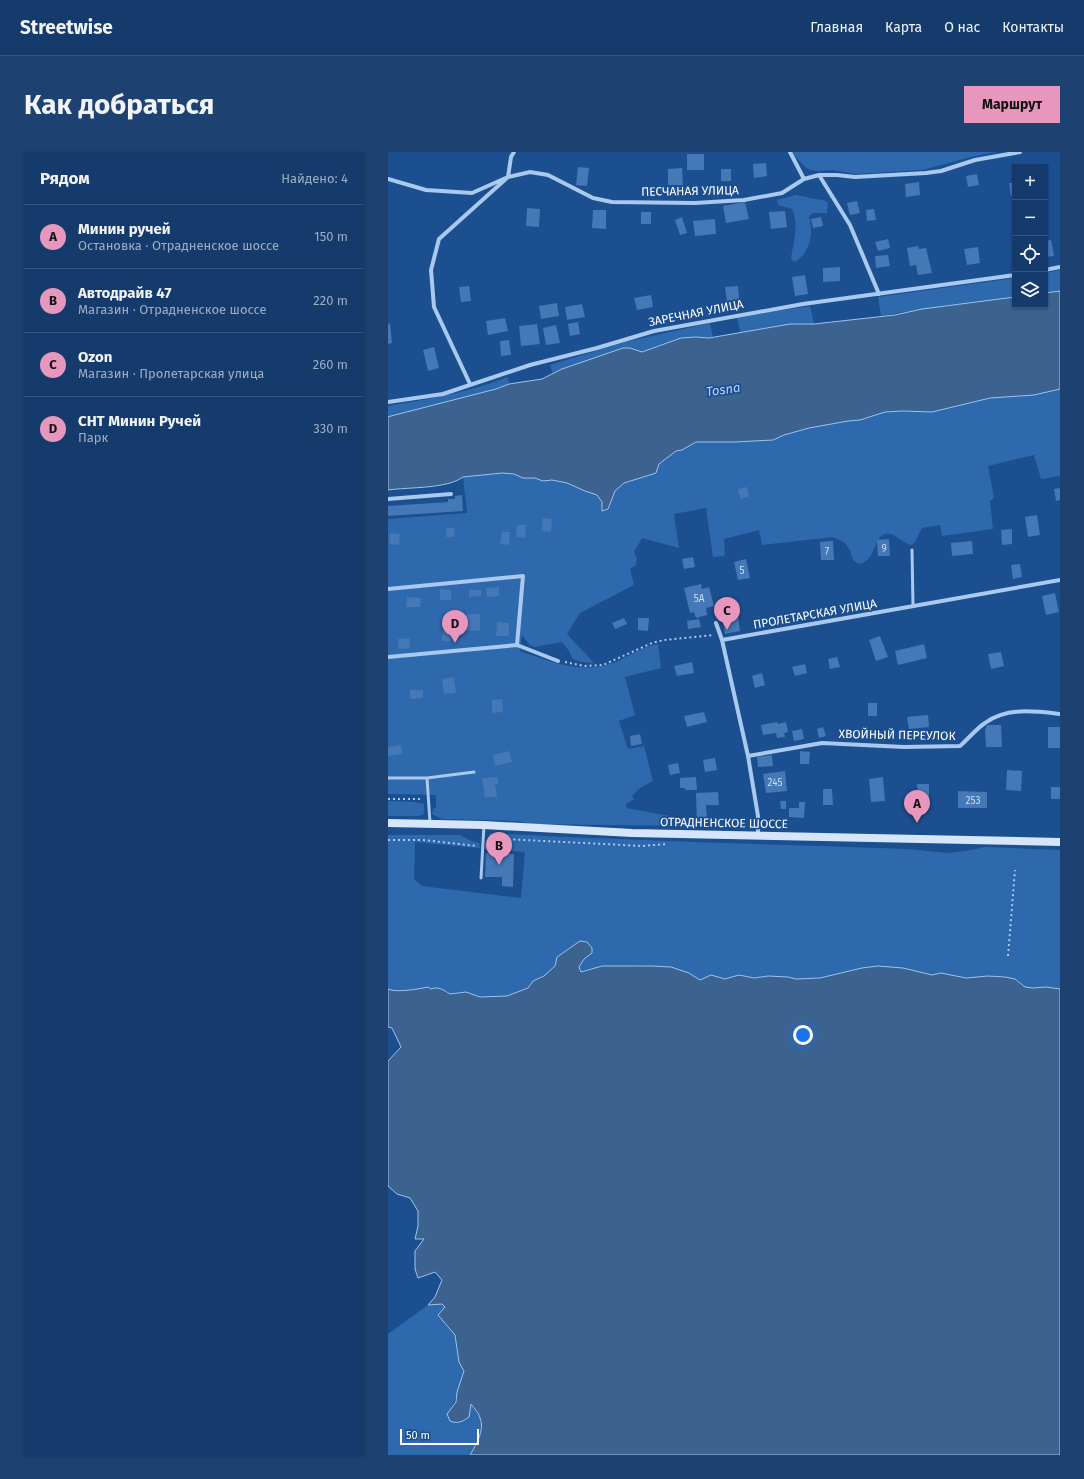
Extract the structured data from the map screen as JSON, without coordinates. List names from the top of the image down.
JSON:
{
  "streets": {
    "main road": ["ОТРАДНЕНСКОЕ ШОССЕ"],
    "street": [
      "ПЕСЧАНАЯ УЛИЦА",
      "ЗАРЕЧНАЯ УЛИЦА",
      "ПРОЛЕТАРСКАЯ УЛИЦА",
      "ХВОЙНЫЙ ПЕРЕУЛОК"
    ]
  },
  "water": ["Tosna"],
  "house_numbers": [
    "9",
    "7",
    "5",
    "5А",
    "245",
    "253"
  ],
  "scale_bar": "50 m",
  "page": {
    "header": "Streetwise",
    "nav": [
      "Главная",
      "Карта",
      "О нас",
      "Контакты"
    ],
    "buttons": "Маршрут",
    "title": "Как добраться",
    "heading": ["Рядом", "Найдено: 4"],
    "map_buttons": ["+", "−"],
    "list": [
      {
        "mark": "A",
        "name": "Минин ручей",
        "note": "Остановка · Отрадненское шоссе",
        "value": "150 m"
      },
      {
        "mark": "B",
        "name": "Автодрайв 47",
        "note": "Магазин · Отрадненское шоссе",
        "value": "220 m"
      },
      {
        "mark": "C",
        "name": "Ozon",
        "note": "Магазин · Пролетарская улица",
        "value": "260 m"
      },
      {
        "mark": "D",
        "name": "СНТ Минин Ручей",
        "note": "Парк",
        "value": "330 m"
      }
    ],
    "pins": [
      "C",
      "D",
      "A",
      "B"
    ],
    "scale": "50 m"
  }
}
